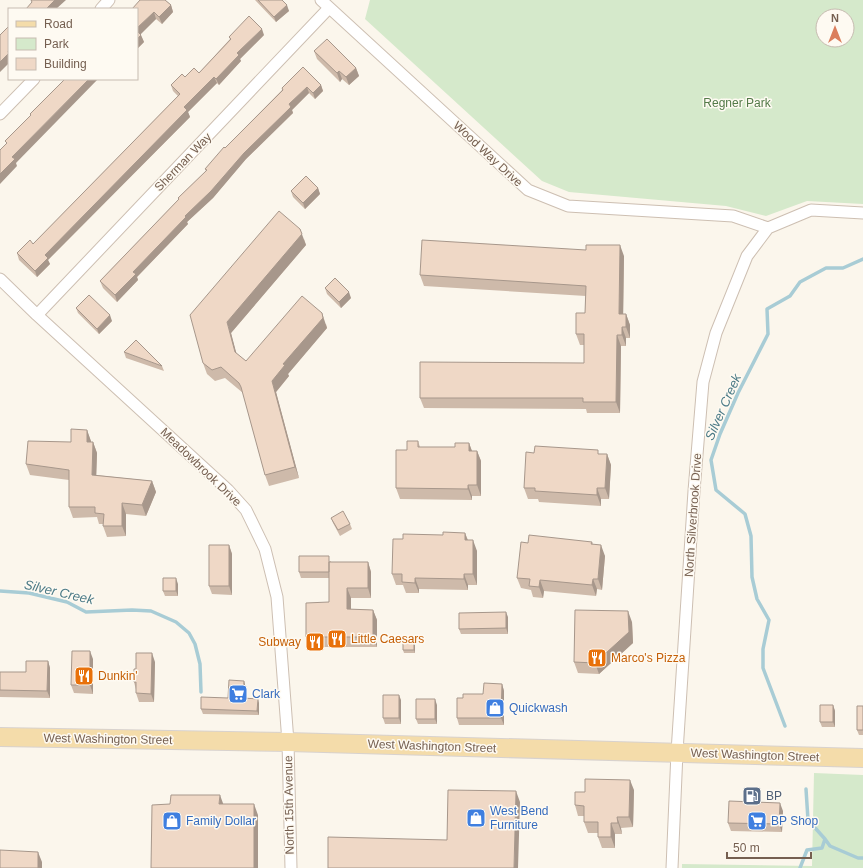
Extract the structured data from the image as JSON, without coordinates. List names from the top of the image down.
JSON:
{
  "streets": {
    "main road": ["West Washington Street"],
    "street": [
      "Wood Way Drive",
      "Sherman Way",
      "Meadowbrook Drive",
      "North Silverbrook Drive",
      "North 15th Avenue"
    ]
  },
  "crossings": [
    ["Wood Way Drive", "Sherman Way"],
    ["Wood Way Drive", "North Silverbrook Drive"],
    ["Sherman Way", "Meadowbrook Drive"],
    ["Meadowbrook Drive", "West Washington Street"],
    ["Meadowbrook Drive", "North 15th Avenue"],
    ["North Silverbrook Drive", "West Washington Street"],
    ["West Washington Street", "North 15th Avenue"]
  ],
  "water": ["Silver Creek"],
  "parks": ["Regner Park"],
  "places": {
    "restaurant": [
      "Little Caesars",
      "Subway",
      "Marco's Pizza",
      "Dunkin'"
    ],
    "supermarket": ["Clark", "BP Shop"],
    "shop": ["Quickwash", "West Bend Furniture", "Family Dollar"],
    "fuel station": ["BP"]
  },
  "legend": ["Road", "Park", "Building"],
  "scale_bar": "50 m",
  "north": "top"
}
